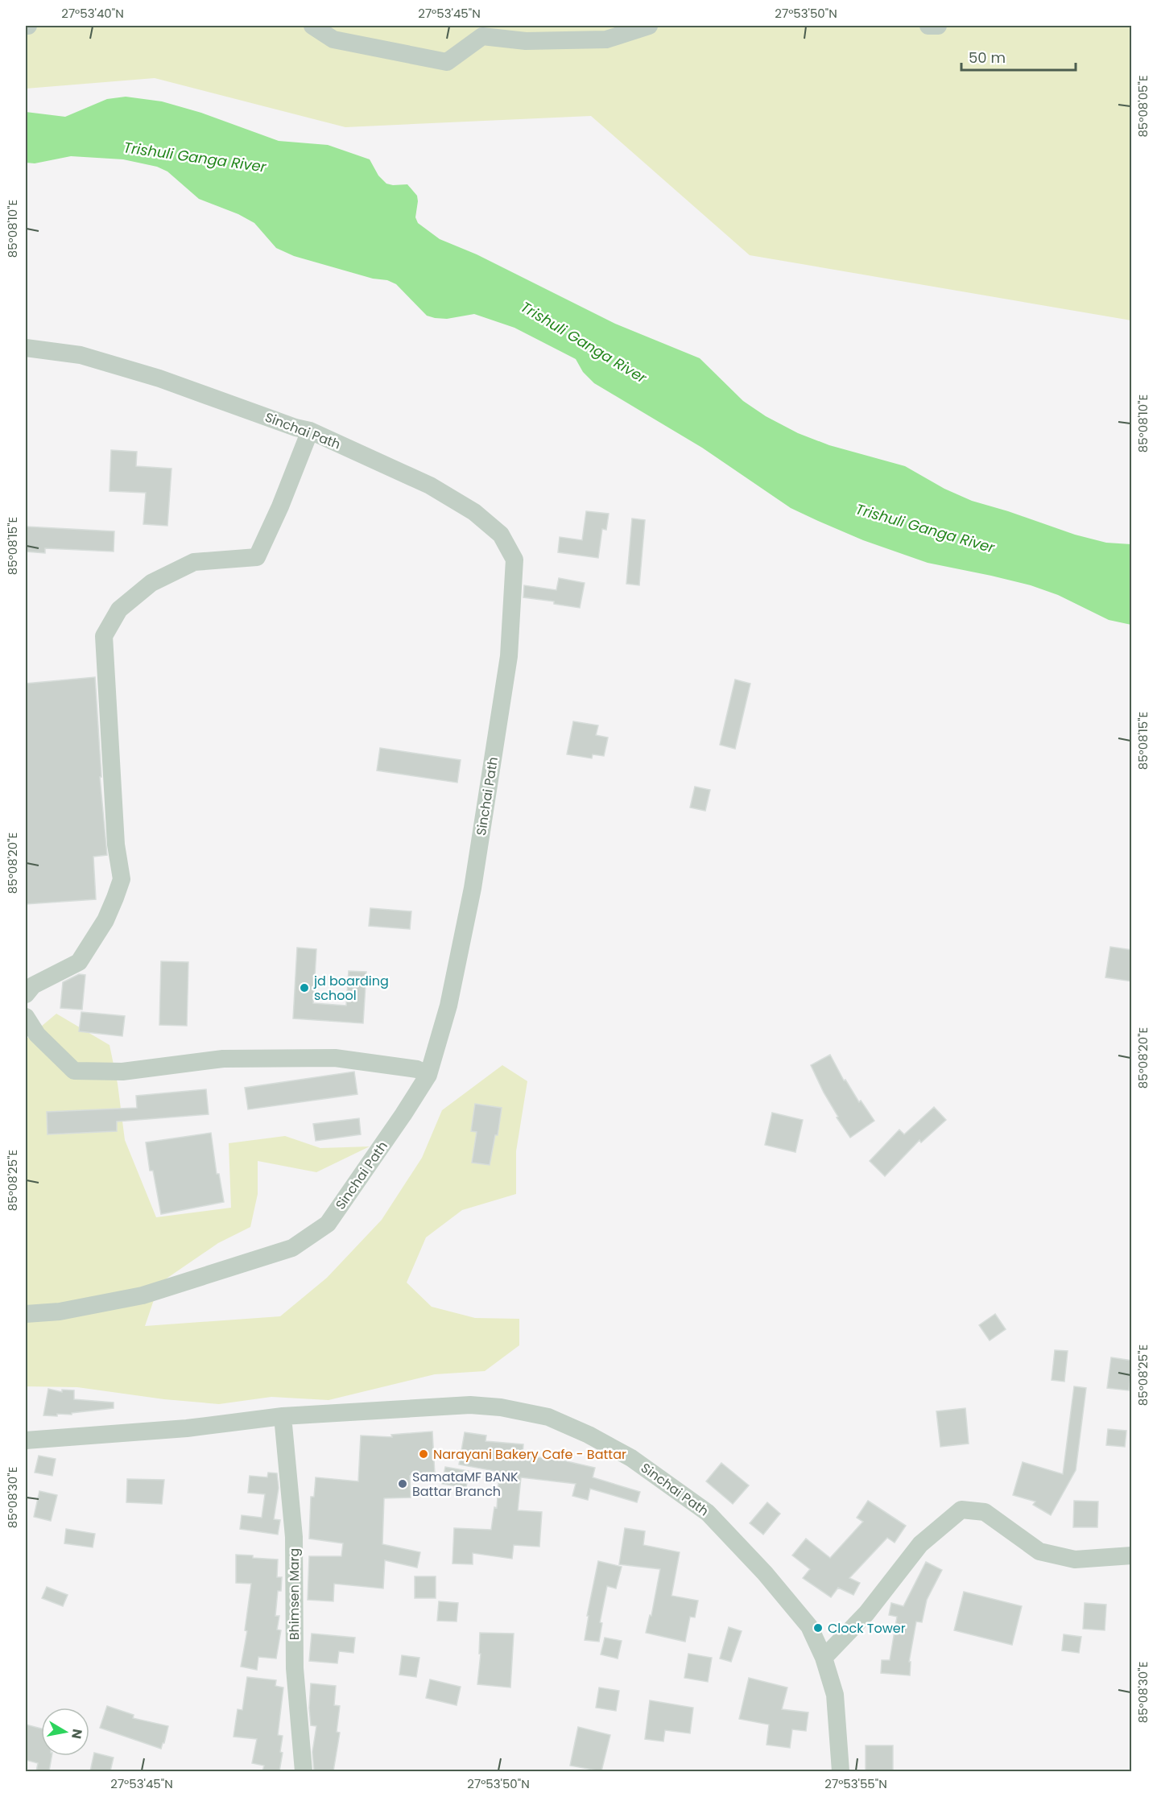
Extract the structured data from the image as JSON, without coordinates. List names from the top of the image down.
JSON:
{
  "streets": {
    "street": ["Sinchai Path", "Bhimsen Marg"]
  },
  "crossings": [
    ["Sinchai Path", "Bhimsen Marg"]
  ],
  "water": ["Trishuli Ganga River"],
  "places": [
    "jd boarding school",
    "Narayani Bakery Cafe - Battar",
    "SamataMF BANK Battar Branch",
    "Clock Tower"
  ],
  "scale_bar": "50 m",
  "north": "right",
  "coordinates": [
    "27°53'40\"N",
    "27°53'45\"N",
    "27°53'50\"N",
    "85°08'05\"E",
    "85°08'10\"E",
    "85°08'15\"E",
    "85°08'20\"E",
    "85°08'25\"E",
    "85°08'30\"E",
    "27°53'55\"N"
  ]
}
